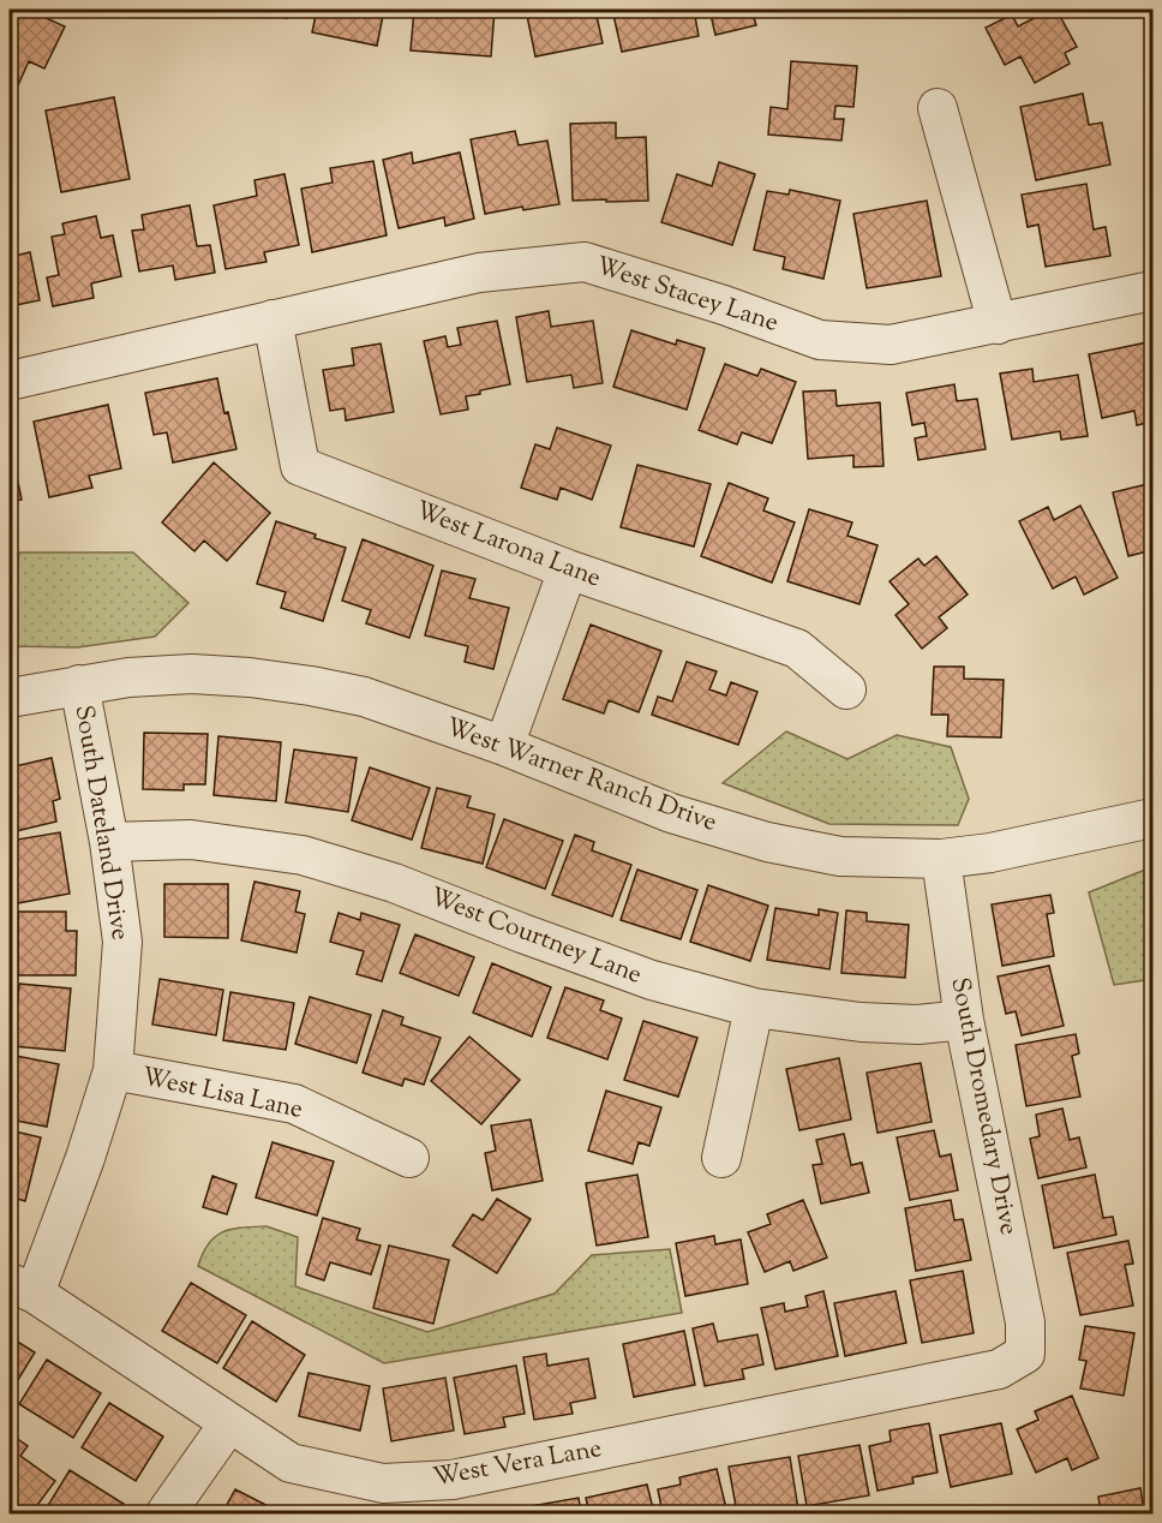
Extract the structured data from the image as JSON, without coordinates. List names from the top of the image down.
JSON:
{
  "streets": {
    "street": [
      "West Stacey Lane",
      "West Larona Lane",
      "West Warner Ranch Drive",
      "South Dateland Drive",
      "West Courtney Lane",
      "West Lisa Lane",
      "South Dromedary Drive",
      "West Vera Lane"
    ]
  },
  "crossings": [
    ["West Stacey Lane", "West Larona Lane"],
    ["West Warner Ranch Drive", "South Dateland Drive"],
    ["West Warner Ranch Drive", "South Dromedary Drive"],
    ["South Dateland Drive", "West Courtney Lane"],
    ["South Dateland Drive", "West Lisa Lane"],
    ["South Dateland Drive", "West Vera Lane"],
    ["West Courtney Lane", "South Dromedary Drive"],
    ["South Dromedary Drive", "West Vera Lane"]
  ]
}
